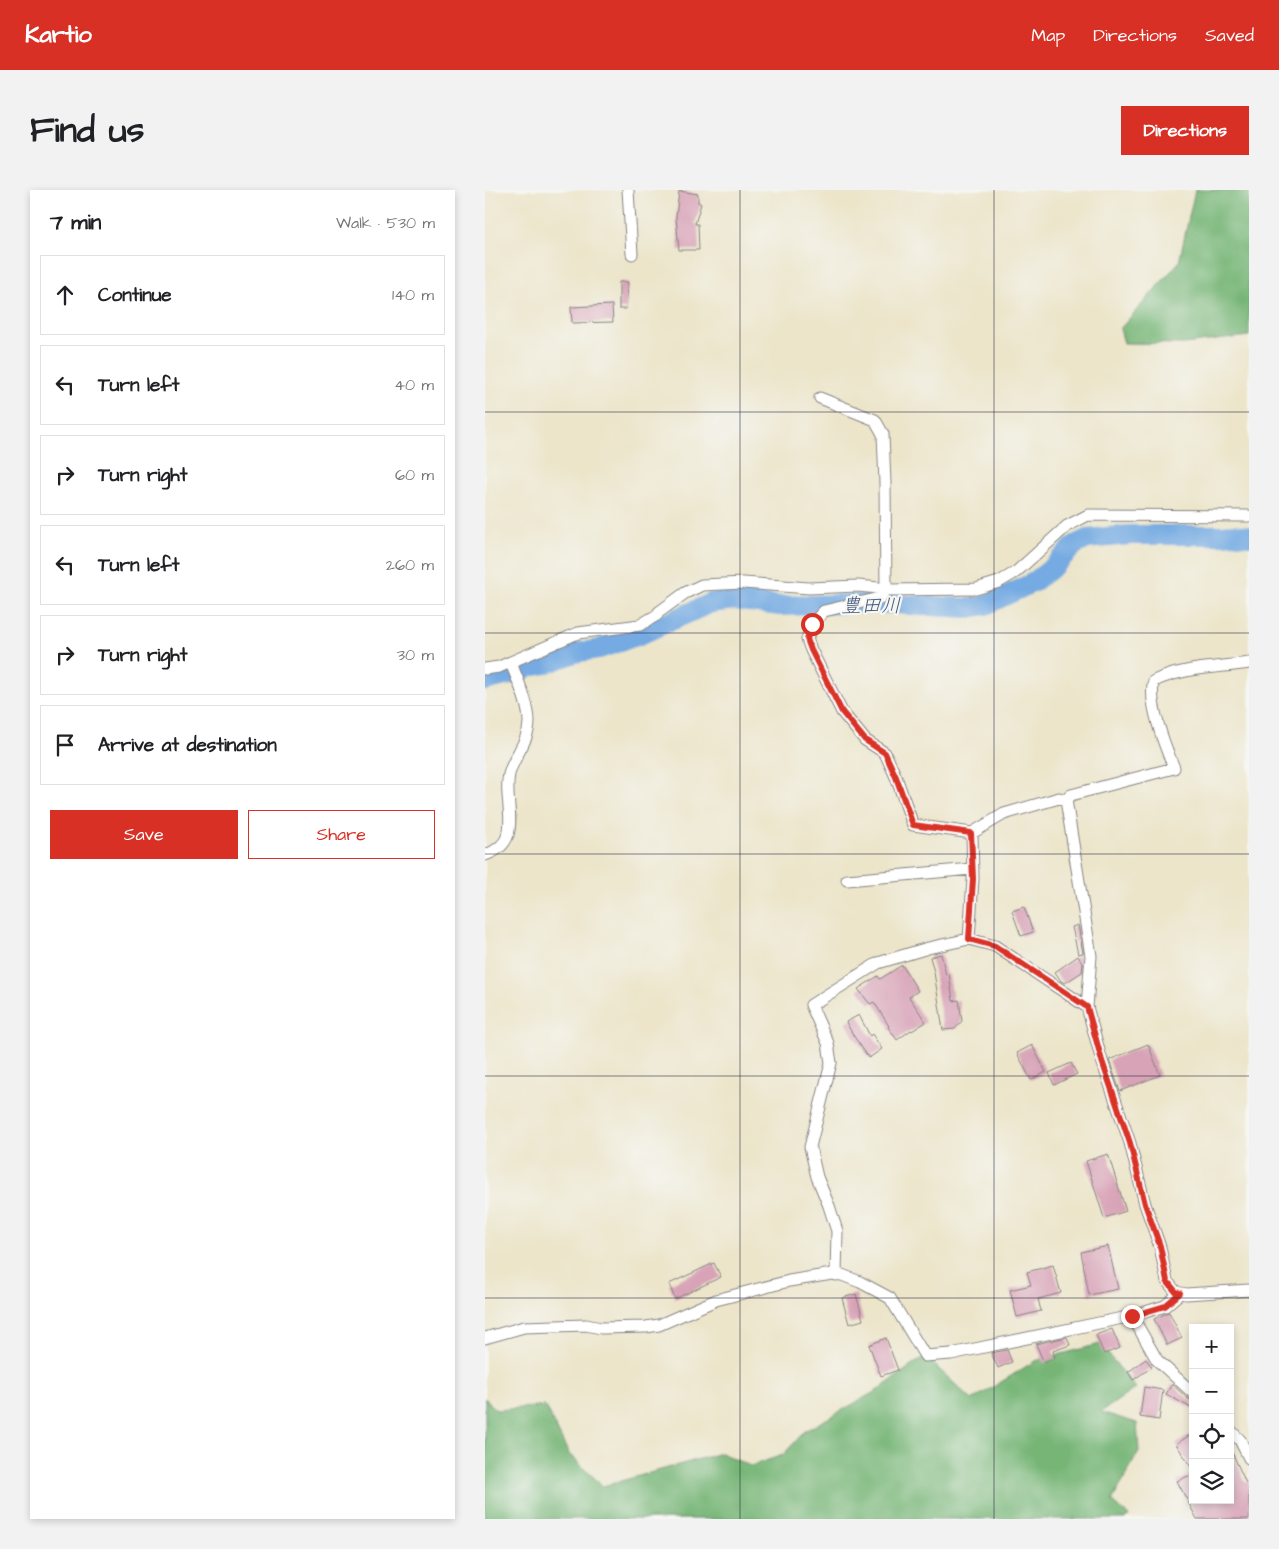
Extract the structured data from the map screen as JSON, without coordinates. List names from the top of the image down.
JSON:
{
  "water": ["豊田川"],
  "page": {
    "header": "Kartio",
    "nav": ["Map", "Directions", "Saved"],
    "title": "Find us",
    "buttons": [
      "Directions",
      ["Save", "Share"]
    ],
    "heading": ["7 min", "Walk · 530 m"],
    "list": [
      ["Continue", "140 m"],
      ["Turn left", "40 m"],
      ["Turn right", "60 m"],
      ["Turn left", "260 m"],
      ["Turn right", "30 m"],
      "Arrive at destination"
    ],
    "map_buttons": ["+", "−"]
  }
}
